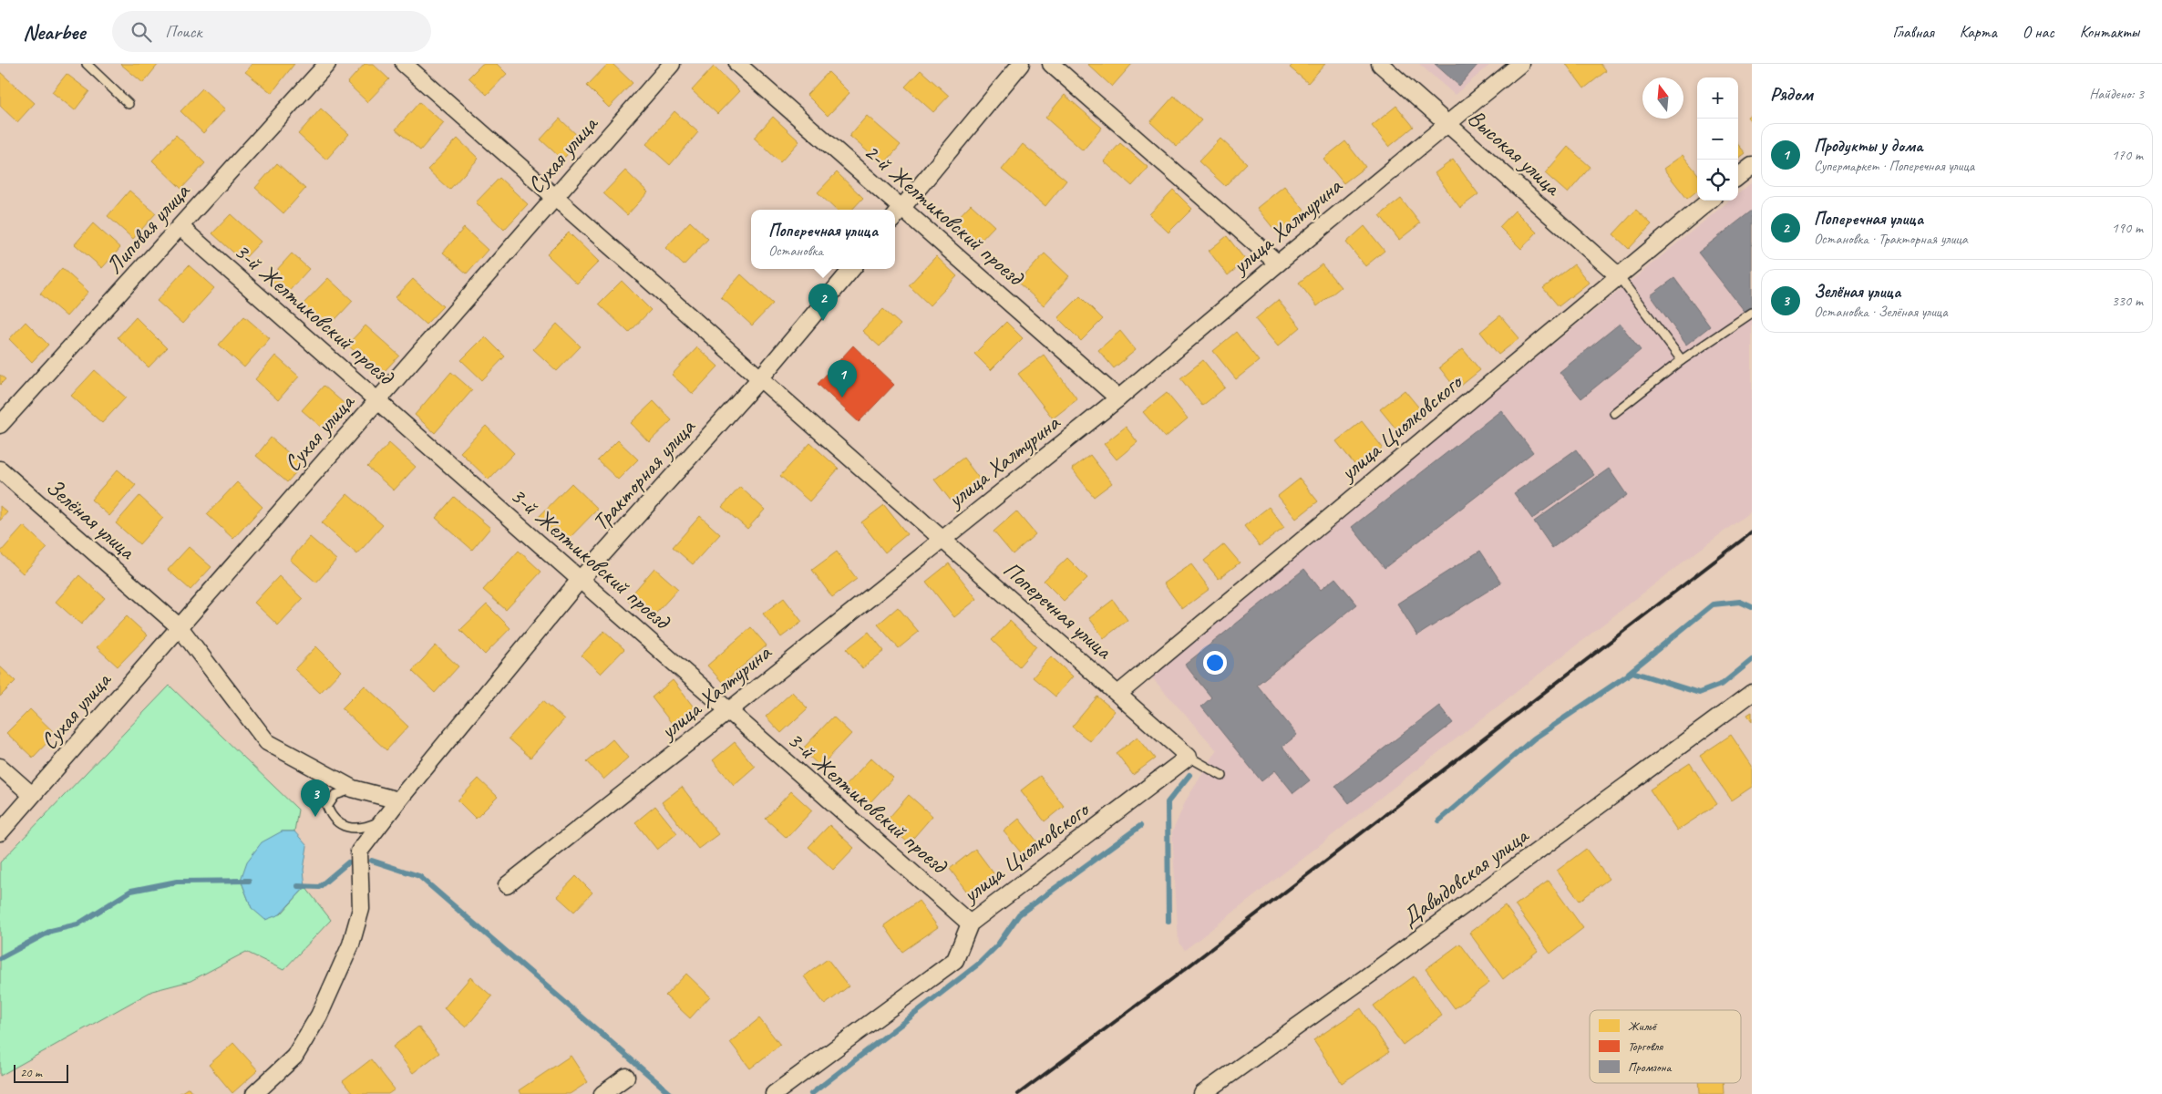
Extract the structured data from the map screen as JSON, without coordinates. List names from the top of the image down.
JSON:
{
  "streets": {
    "street": [
      "Высокая улица",
      "Сухая улица",
      "2-й Желтиковский проезд",
      "улица Халтурина",
      "Липовая улица",
      "3-й Желтиковский проезд",
      "улица Циолковского",
      "Тракторная улица",
      "Зелёная улица",
      "Поперечная улица",
      "Давыдовская улица"
    ]
  },
  "crossings": [
    ["Высокая улица", "улица Халтурина"],
    ["Высокая улица", "улица Циолковского"],
    ["Сухая улица", "3-й Желтиковский проезд"],
    ["Сухая улица", "Зелёная улица"],
    ["Сухая улица", "Поперечная улица"],
    ["2-й Желтиковский проезд", "улица Халтурина"],
    ["улица Халтурина", "3-й Желтиковский проезд"],
    ["улица Халтурина", "Поперечная улица"],
    ["Липовая улица", "3-й Желтиковский проезд"],
    ["3-й Желтиковский проезд", "улица Циолковского"],
    ["3-й Желтиковский проезд", "Тракторная улица"],
    ["улица Циолковского", "Поперечная улица"],
    ["Тракторная улица", "Зелёная улица"],
    ["Тракторная улица", "Поперечная улица"]
  ],
  "legend": ["Жильё", "Торговля", "Промзона"],
  "scale_bar": "20 m",
  "north": "top",
  "page": {
    "header": "Nearbee",
    "search": "Поиск",
    "nav": [
      "Главная",
      "Карта",
      "О нас",
      "Контакты"
    ],
    "heading": ["Рядом", "Найдено: 3"],
    "map_buttons": ["+", "−"],
    "list": [
      {
        "mark": "1",
        "name": "Продукты у дома",
        "note": "Супермаркет · Поперечная улица",
        "value": "170 m"
      },
      {
        "mark": "2",
        "name": "Поперечная улица",
        "note": "Остановка · Тракторная улица",
        "value": "190 m"
      },
      {
        "mark": "3",
        "name": "Зелёная улица",
        "note": "Остановка · Зелёная улица",
        "value": "330 m"
      }
    ],
    "popup": ["Поперечная улица", "Остановка"],
    "pins": ["2", "1", "3"],
    "scale": "20 m"
  }
}
